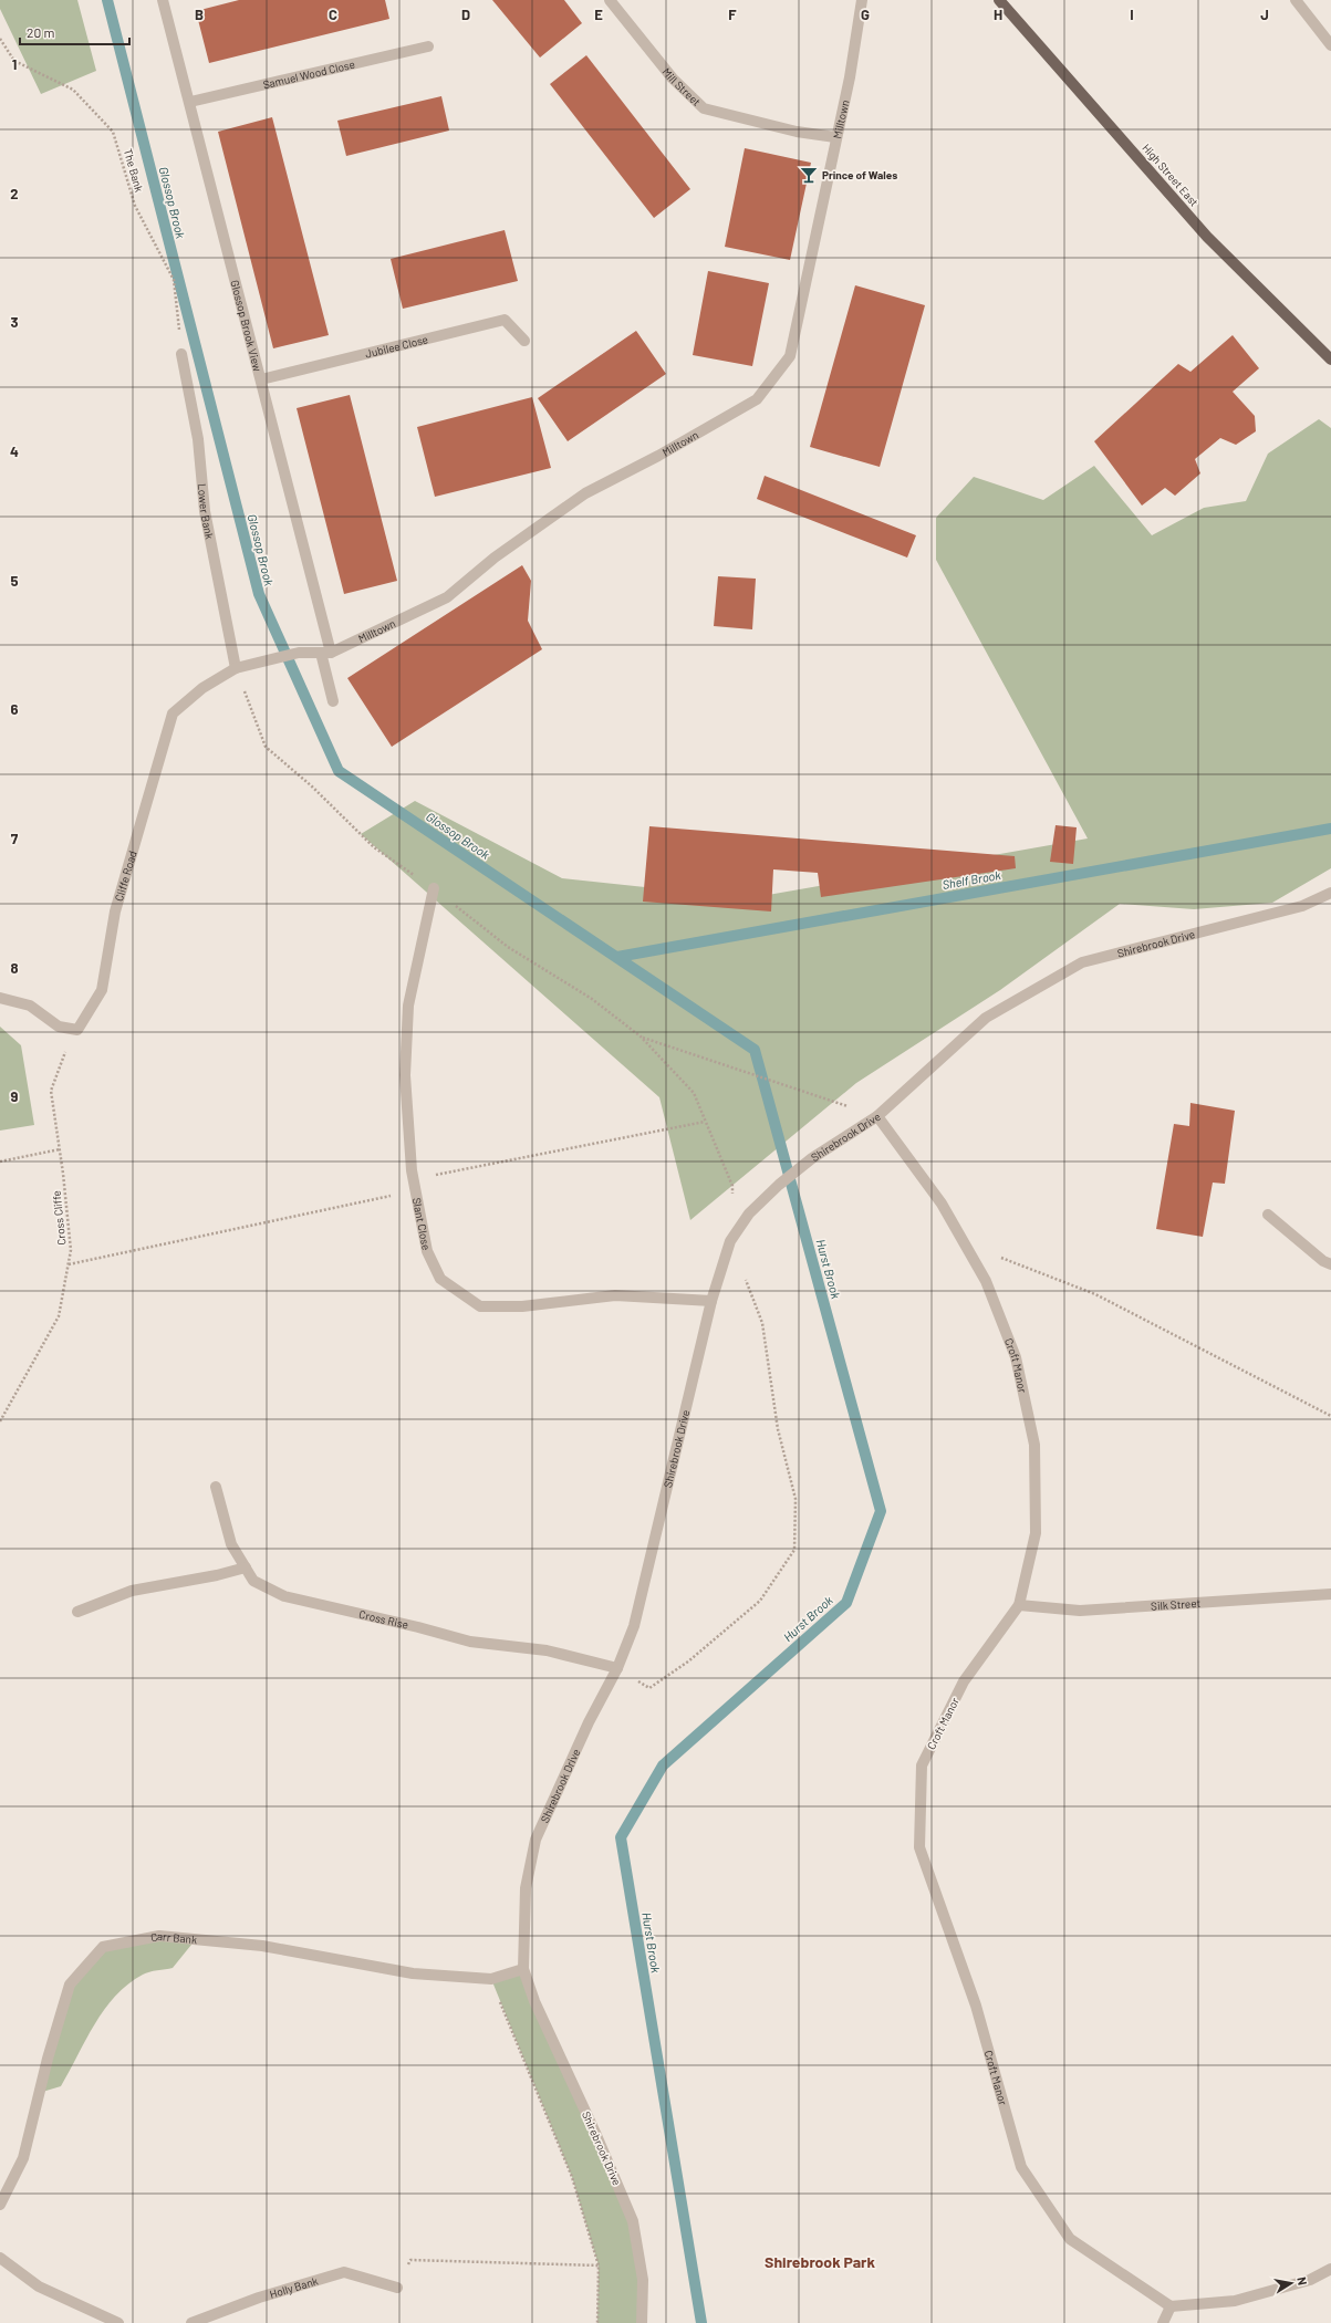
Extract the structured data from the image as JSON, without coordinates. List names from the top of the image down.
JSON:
{
  "streets": {
    "main road": ["High Street East"],
    "street": [
      "Samuel Wood Close",
      "Mill Street",
      "Milltown",
      "Glossop Brook View",
      "Jubilee Close",
      "Lower Bank",
      "Cliffe Road",
      "Shirebrook Drive",
      "Slant Close",
      "Croft Manor",
      "Silk Street",
      "Cross Rise",
      "Carr Bank",
      "Holly Bank"
    ],
    "path": ["The Bank", "Cross Cliffe"]
  },
  "crossings": [
    ["Samuel Wood Close", "Glossop Brook View"],
    ["Mill Street", "Milltown"],
    ["Milltown", "Glossop Brook View"],
    ["Milltown", "Lower Bank"],
    ["Milltown", "Cliffe Road"],
    ["The Bank", "Lower Bank"],
    ["Glossop Brook View", "Jubilee Close"],
    ["Lower Bank", "Cliffe Road"],
    ["Cliffe Road", "Cross Cliffe"],
    ["Shirebrook Drive", "Slant Close"],
    ["Shirebrook Drive", "Croft Manor"],
    ["Shirebrook Drive", "Cross Rise"],
    ["Shirebrook Drive", "Carr Bank"],
    ["Croft Manor", "Silk Street"]
  ],
  "districts": ["Shirebrook Park"],
  "water": ["Glossop Brook", "Shelf Brook", "Hurst Brook"],
  "places": {
    "bar": ["Prince of Wales"]
  },
  "scale_bar": "20 m",
  "north": "right",
  "grid": {
    "columns": [
      "B",
      "C",
      "D",
      "E",
      "F",
      "G",
      "H",
      "I",
      "J"
    ],
    "rows": [
      "1",
      "2",
      "3",
      "4",
      "5",
      "6",
      "7",
      "8",
      "9"
    ]
  }
}
